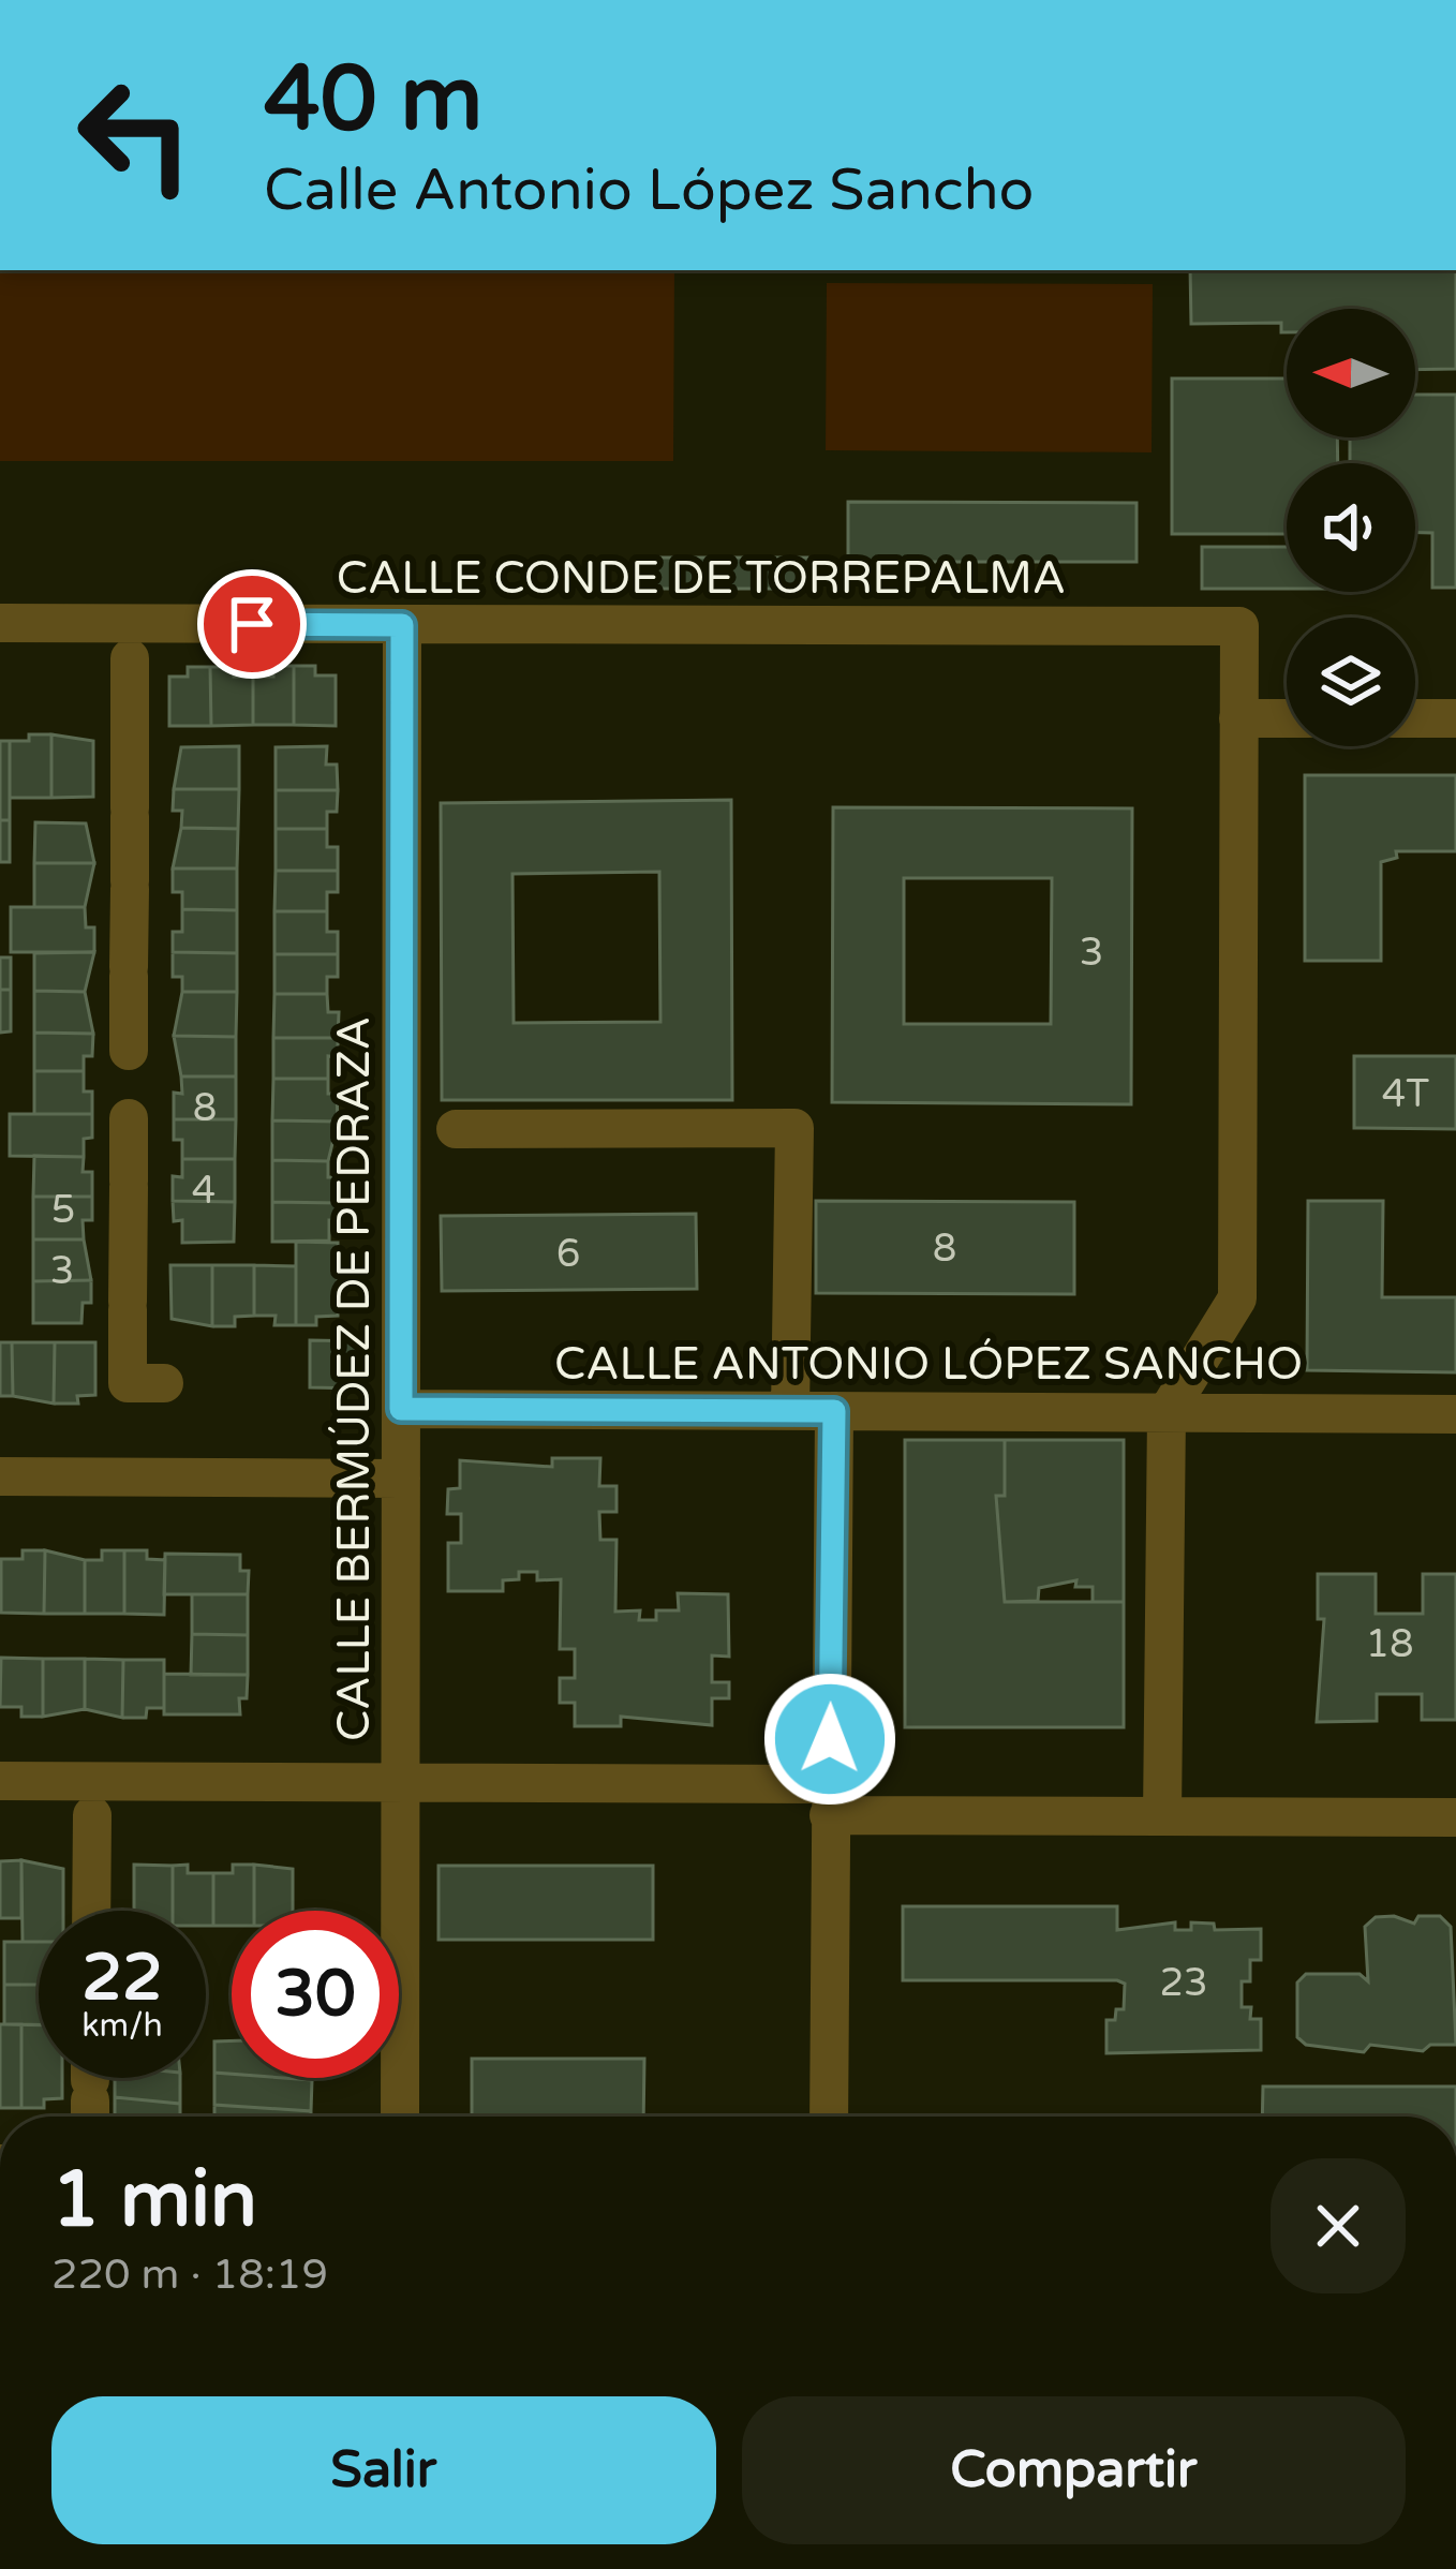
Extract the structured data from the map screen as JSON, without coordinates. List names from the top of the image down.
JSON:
{
  "streets": {
    "street": ["CALLE CONDE DE TORREPALMA", "CALLE ANTONIO LÓPEZ SANCHO", "CALLE BERMÚDEZ DE PEDRAZA"]
  },
  "crossings": [
    ["CALLE CONDE DE TORREPALMA", "CALLE BERMÚDEZ DE PEDRAZA"],
    ["CALLE ANTONIO LÓPEZ SANCHO", "CALLE BERMÚDEZ DE PEDRAZA"]
  ],
  "house_numbers": [
    "3",
    "4T",
    "8",
    "4",
    "5",
    "8",
    "6",
    "3",
    "18",
    "23"
  ],
  "north": "left",
  "page": {
    "turn": ["40 m", "Calle Antonio López Sancho"],
    "speed": "22 km/h",
    "limit": "30",
    "heading": ["1 min", "220 m · 18:19"],
    "buttons": ["Salir", "Compartir"]
  }
}
